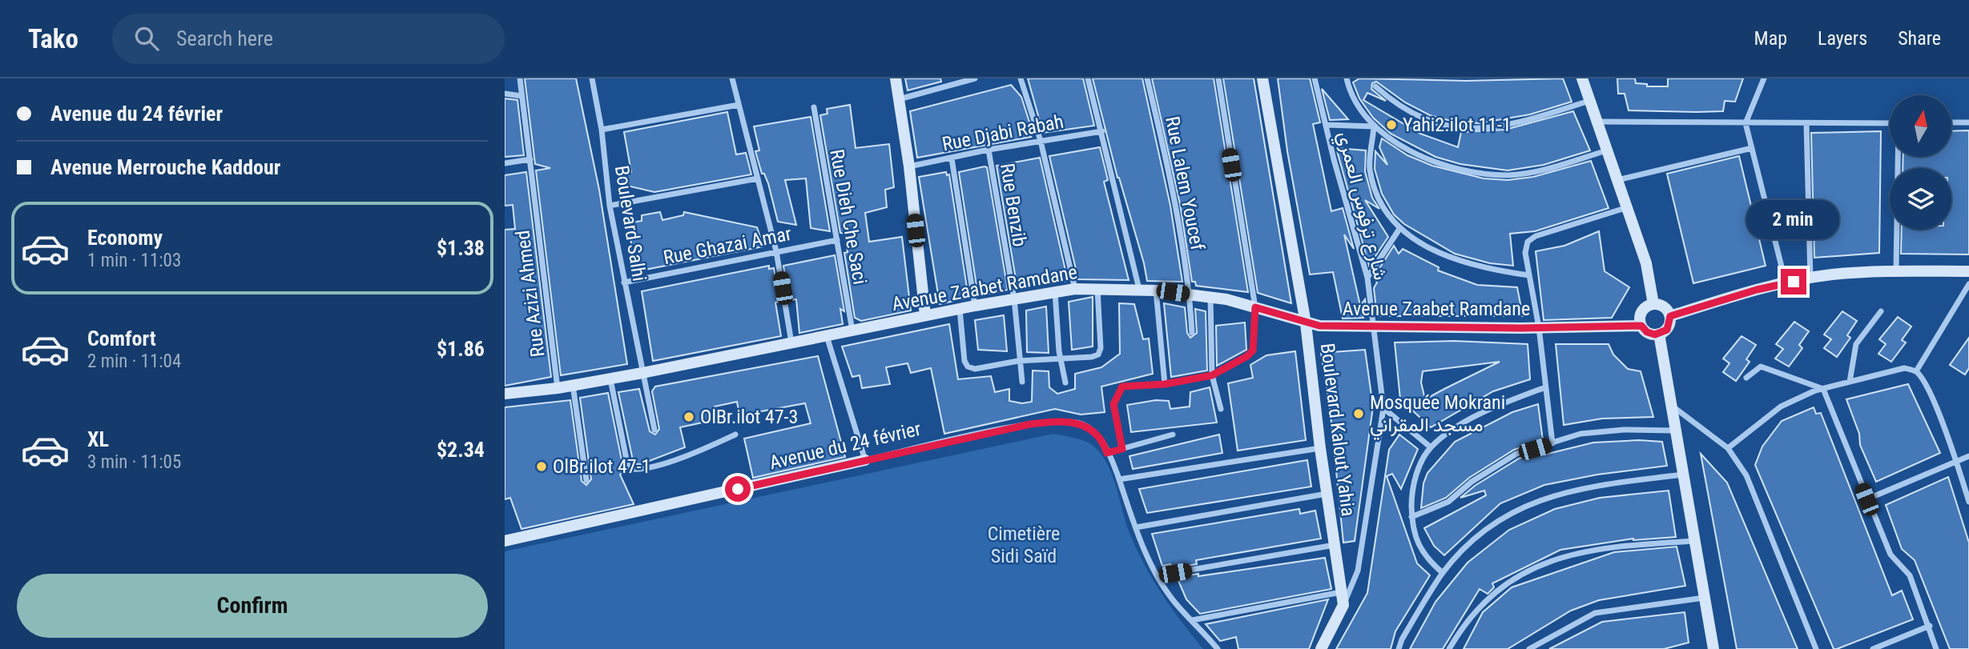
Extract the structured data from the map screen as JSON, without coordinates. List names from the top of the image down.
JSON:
{
  "streets": {
    "main road": ["Avenue Zaabet Ramdane", "Boulevard Kalout Yahia", "Avenue du 24 février"],
    "street": [
      "Rue Djabi Rabah",
      "Rue Lalem Youcef",
      "Rue Benzib",
      "شارع ترفوس العمري",
      "Rue Dieh Che Saci",
      "Boulevard Salhi",
      "Rue Ghazai Amar",
      "Rue Azizi Ahmed"
    ]
  },
  "crossings": [
    ["Rue Djabi Rabah", "Rue Benzib"],
    ["Rue Lalem Youcef", "Avenue Zaabet Ramdane"],
    ["Rue Benzib", "Avenue Zaabet Ramdane"],
    ["شارع ترفوس العمري", "Avenue Zaabet Ramdane"],
    ["شارع ترفوس العمري", "Boulevard Kalout Yahia"],
    ["Rue Dieh Che Saci", "Rue Ghazai Amar"],
    ["Rue Dieh Che Saci", "Avenue Zaabet Ramdane"],
    ["Boulevard Salhi", "Rue Ghazai Amar"],
    ["Boulevard Salhi", "Avenue Zaabet Ramdane"],
    ["Avenue Zaabet Ramdane", "Rue Azizi Ahmed"],
    ["Avenue Zaabet Ramdane", "Boulevard Kalout Yahia"]
  ],
  "parks": ["Cimetière Sidi Saïd"],
  "places": [
    "Yahi2.ilot 11-1",
    "Mosquée Mokrani مسجد المقراني",
    "OlBr.ilot 47-3",
    "OlBr.ilot 47-1"
  ],
  "north": "top",
  "page": {
    "header": "Tako",
    "search": "Search here",
    "nav": ["Map", "Layers", "Share"],
    "banner": ["Avenue du 24 février", "Avenue Merrouche Kaddour"],
    "bubble": "2 min",
    "list": [
      {
        "name": "Economy",
        "note": "1 min · 11:03",
        "value": "$1.38"
      },
      {
        "name": "Comfort",
        "note": "2 min · 11:04",
        "value": "$1.86"
      },
      {
        "name": "XL",
        "note": "3 min · 11:05",
        "value": "$2.34"
      }
    ],
    "buttons": "Confirm"
  }
}
